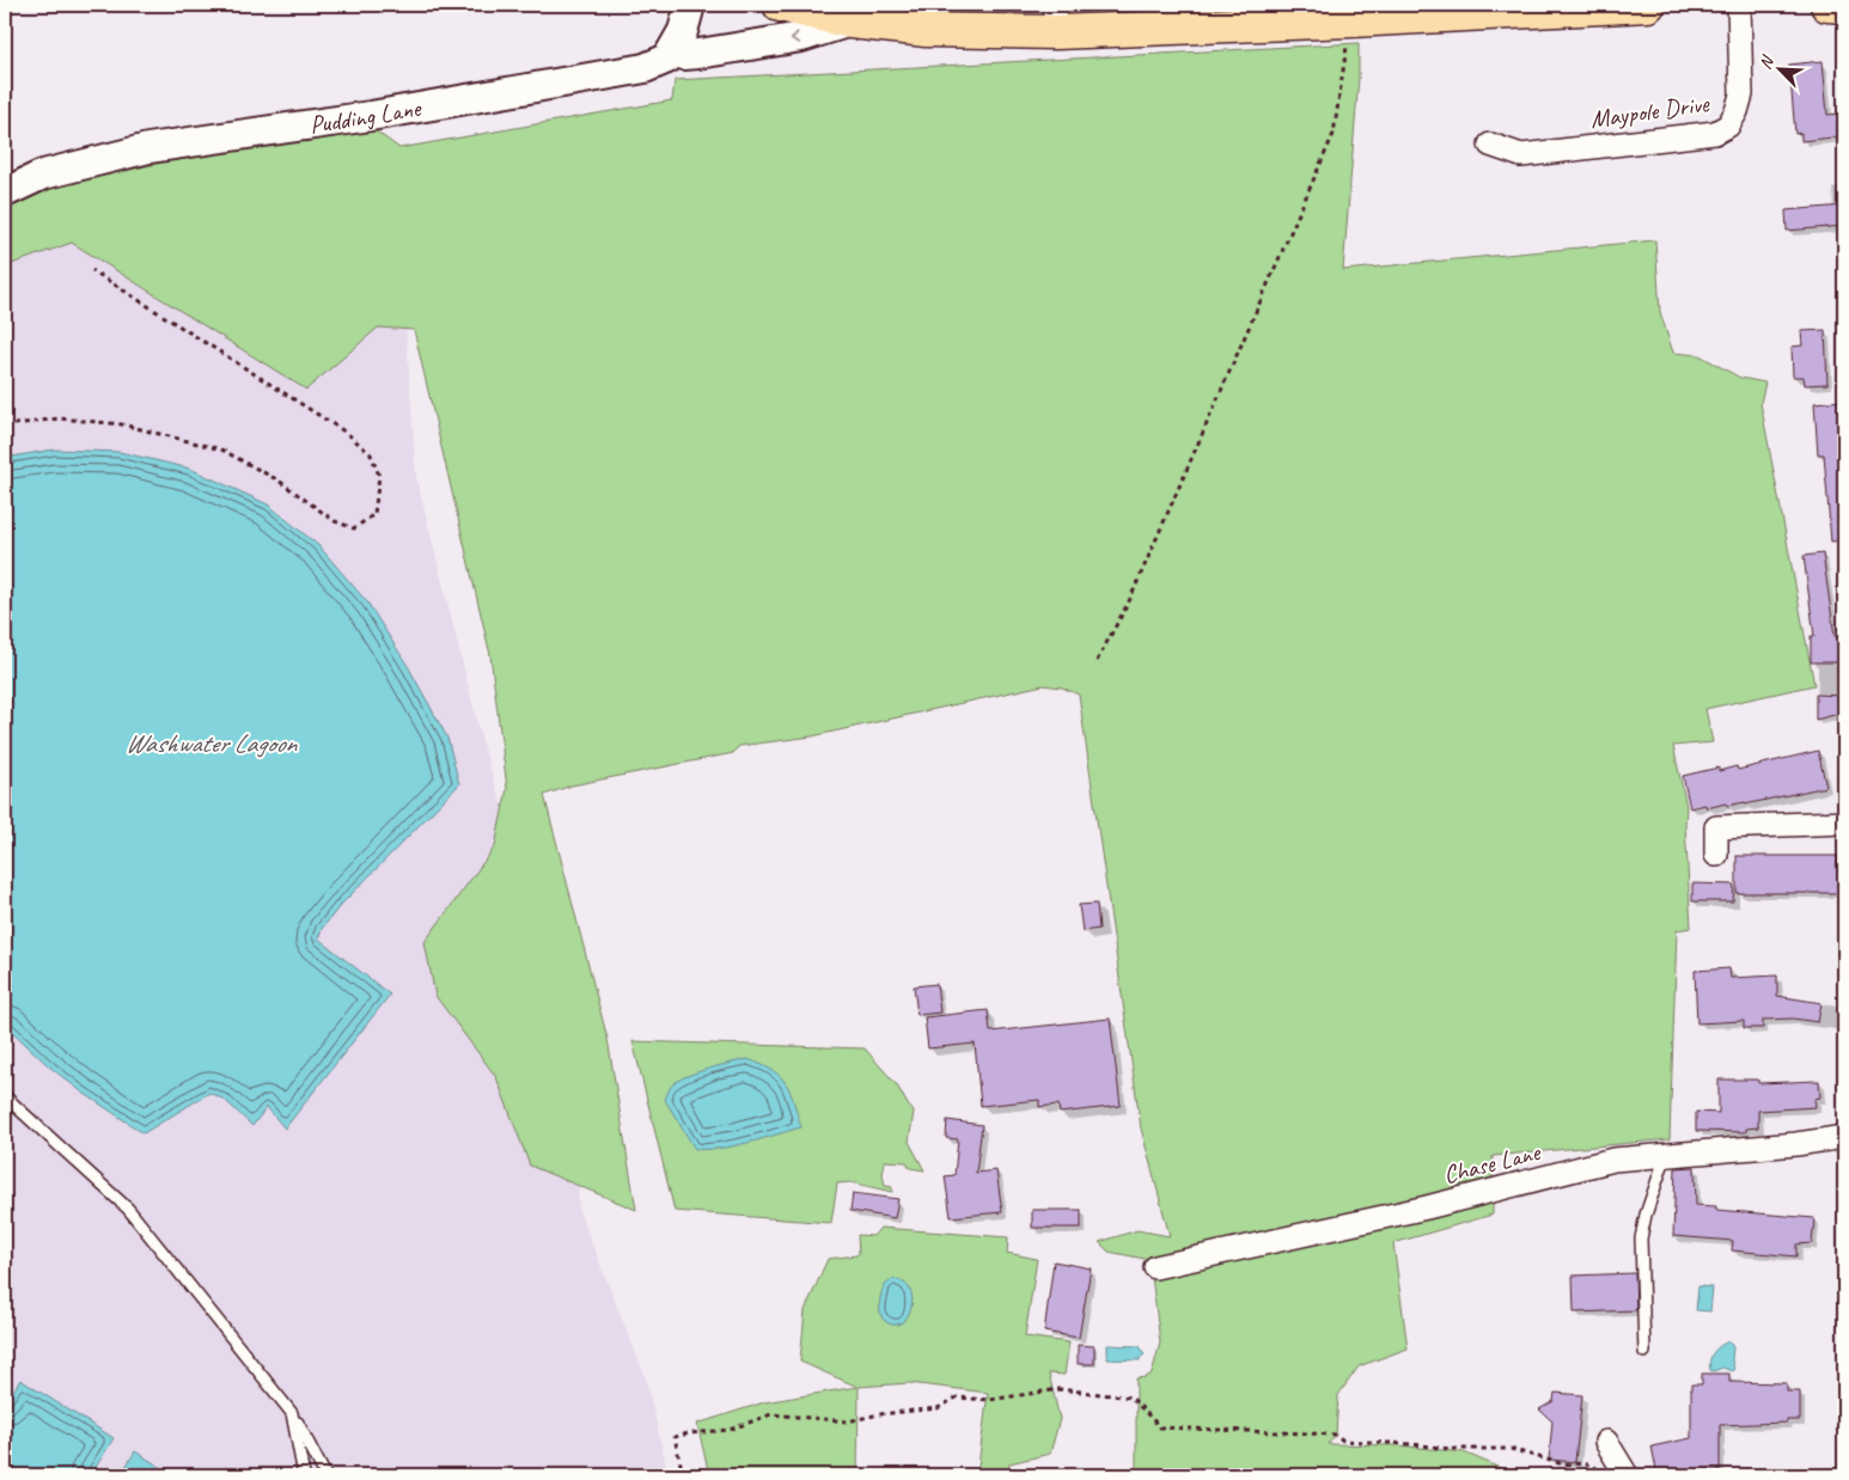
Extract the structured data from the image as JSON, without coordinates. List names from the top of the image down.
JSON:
{
  "streets": {
    "street": ["Maypole Drive", "Pudding Lane", "Chase Lane"]
  },
  "water": ["Washwater Lagoon"],
  "north": "top left"
}
